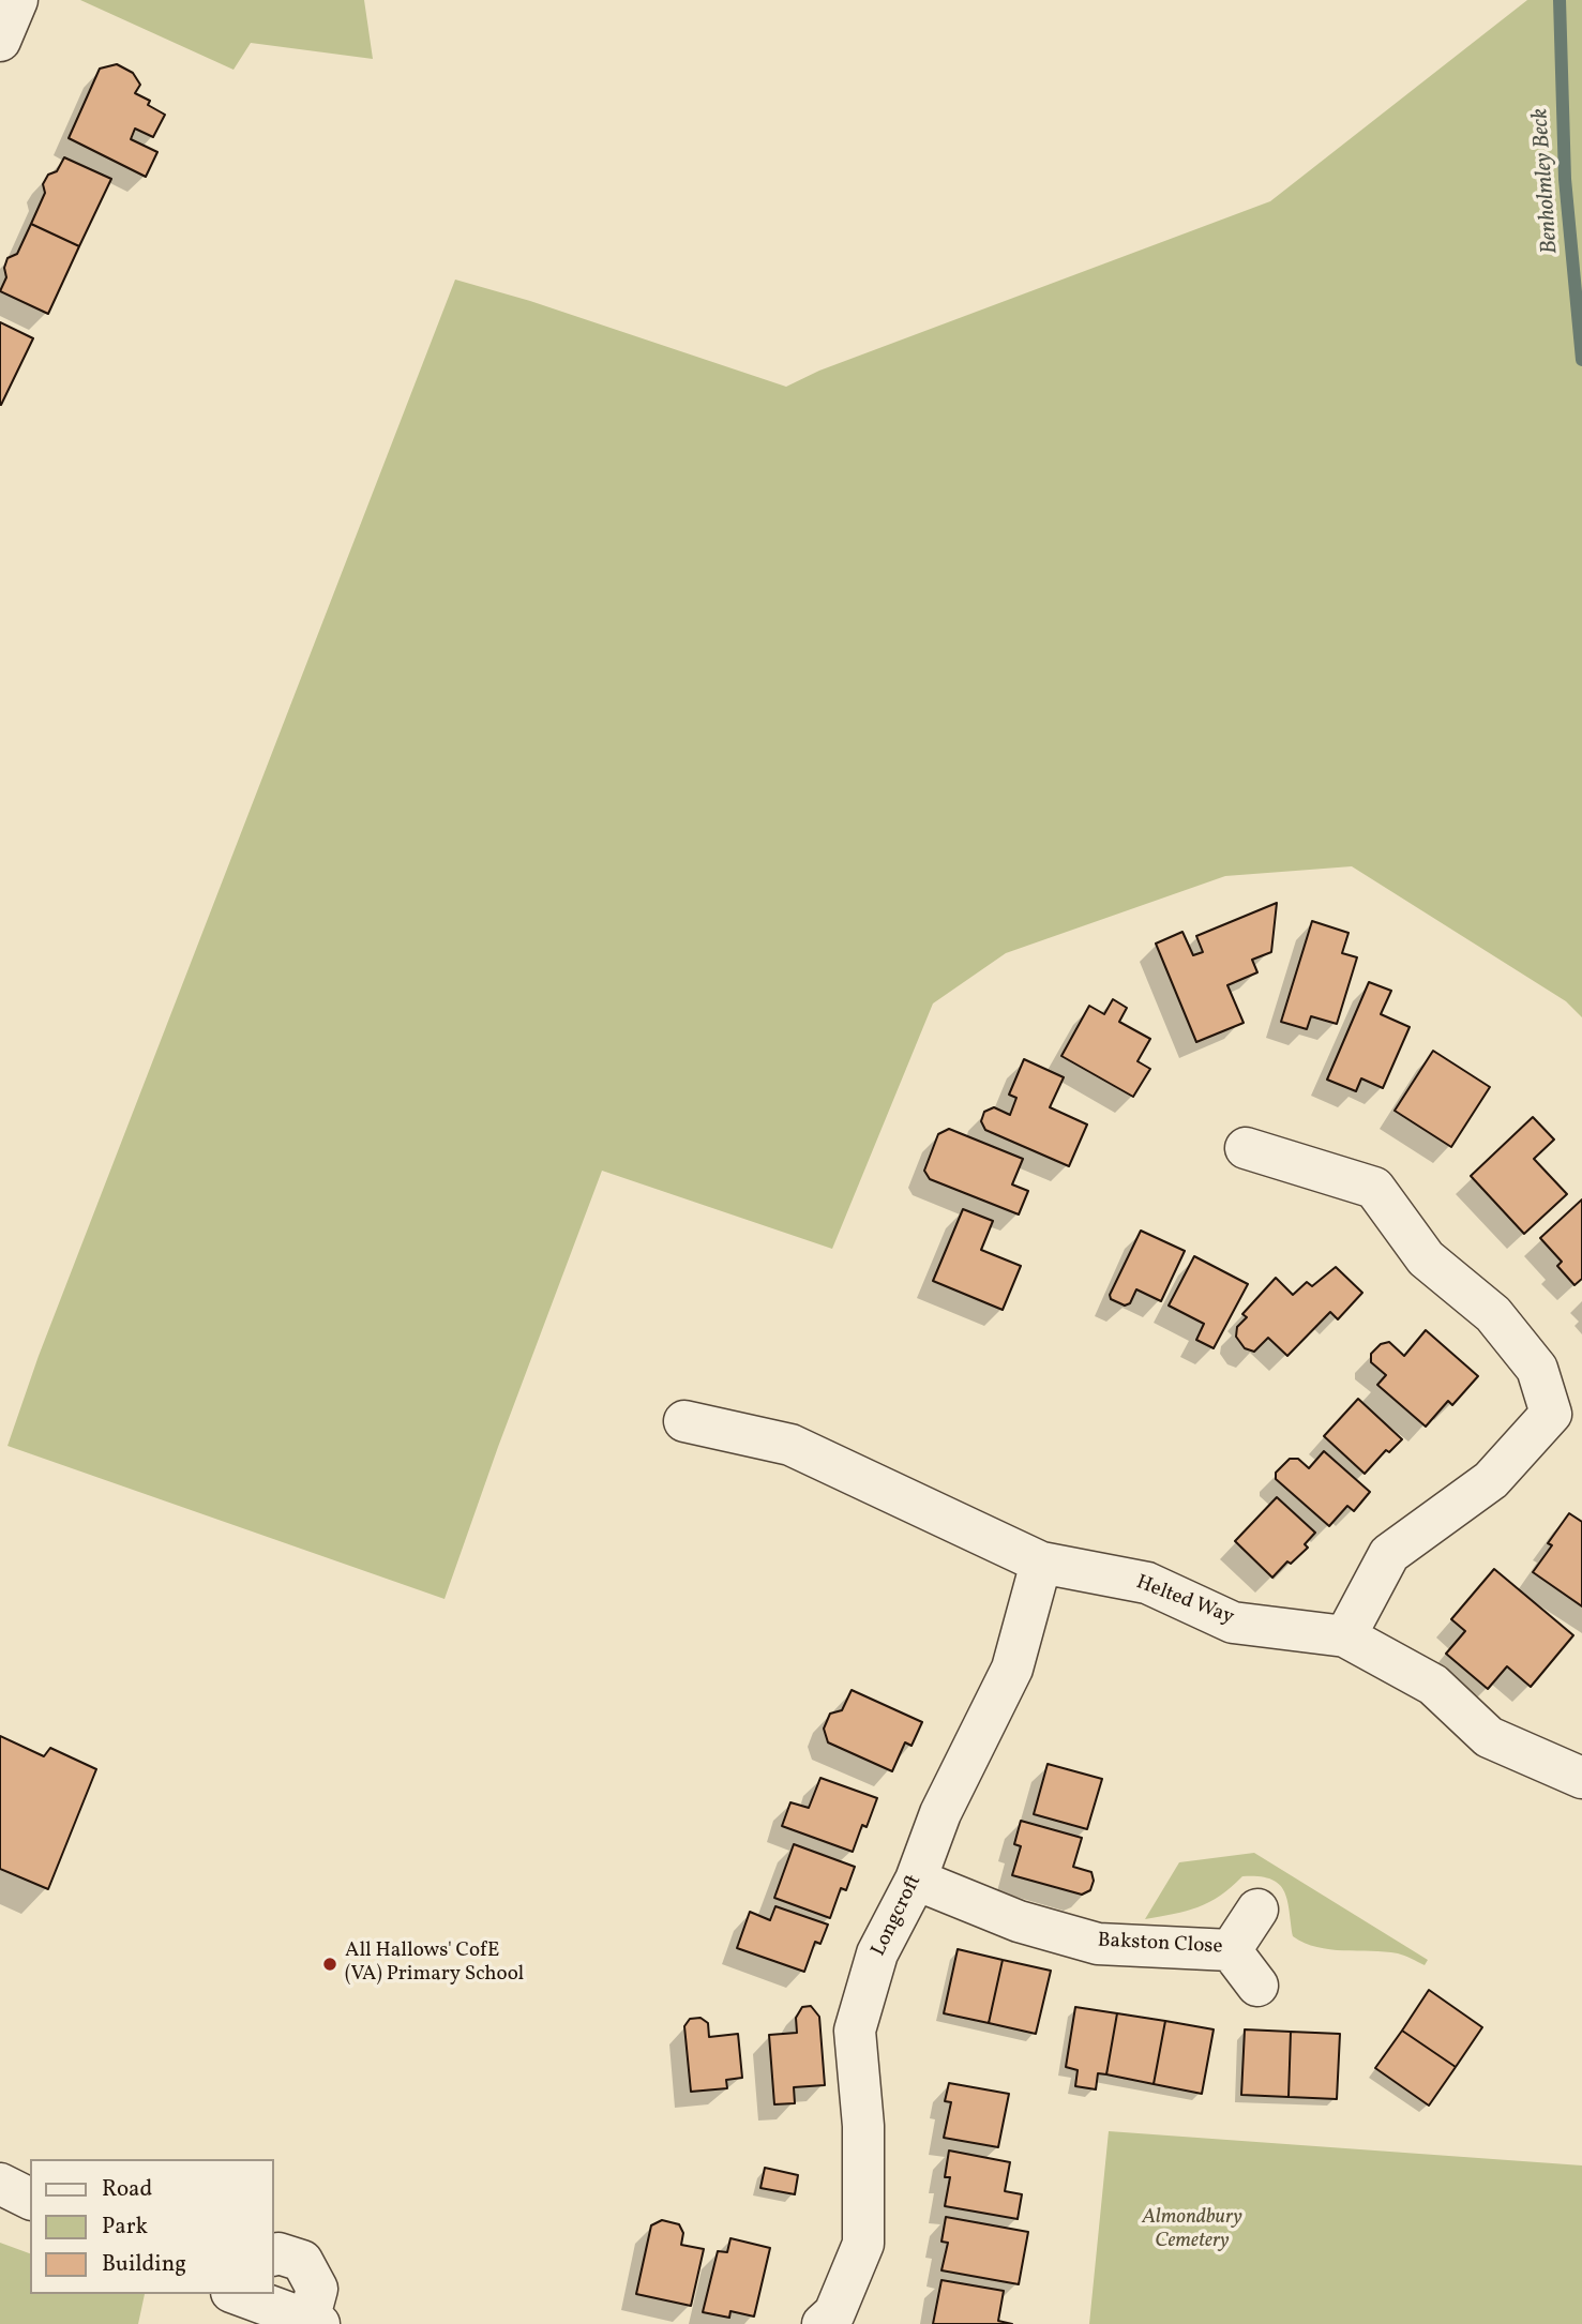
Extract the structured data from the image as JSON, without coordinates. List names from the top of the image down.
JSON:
{
  "streets": {
    "street": ["Helted Way", "Longcroft", "Bakston Close"]
  },
  "crossings": [
    ["Helted Way", "Longcroft"],
    ["Longcroft", "Bakston Close"]
  ],
  "water": ["Benholmley Beck"],
  "parks": ["Almondbury Cemetery"],
  "places": ["All Hallows' CofE (VA) Primary School"],
  "legend": ["Road", "Park", "Building"]
}
